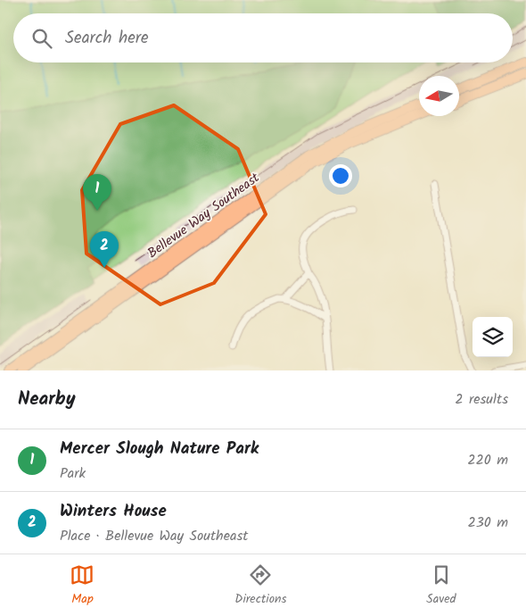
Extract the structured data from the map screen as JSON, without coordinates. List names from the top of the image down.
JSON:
{
  "streets": {
    "main road": ["Bellevue Way Southeast"]
  },
  "north": "left",
  "page": {
    "search": "Search here",
    "pins": ["1", "2"],
    "heading": ["Nearby", "2 results"],
    "list": [
      {
        "mark": "1",
        "name": "Mercer Slough Nature Park",
        "note": "Park",
        "value": "220 m"
      },
      {
        "mark": "2",
        "name": "Winters House",
        "note": "Place · Bellevue Way Southeast",
        "value": "230 m"
      }
    ],
    "nav": ["Map", "Directions", "Saved"]
  }
}
